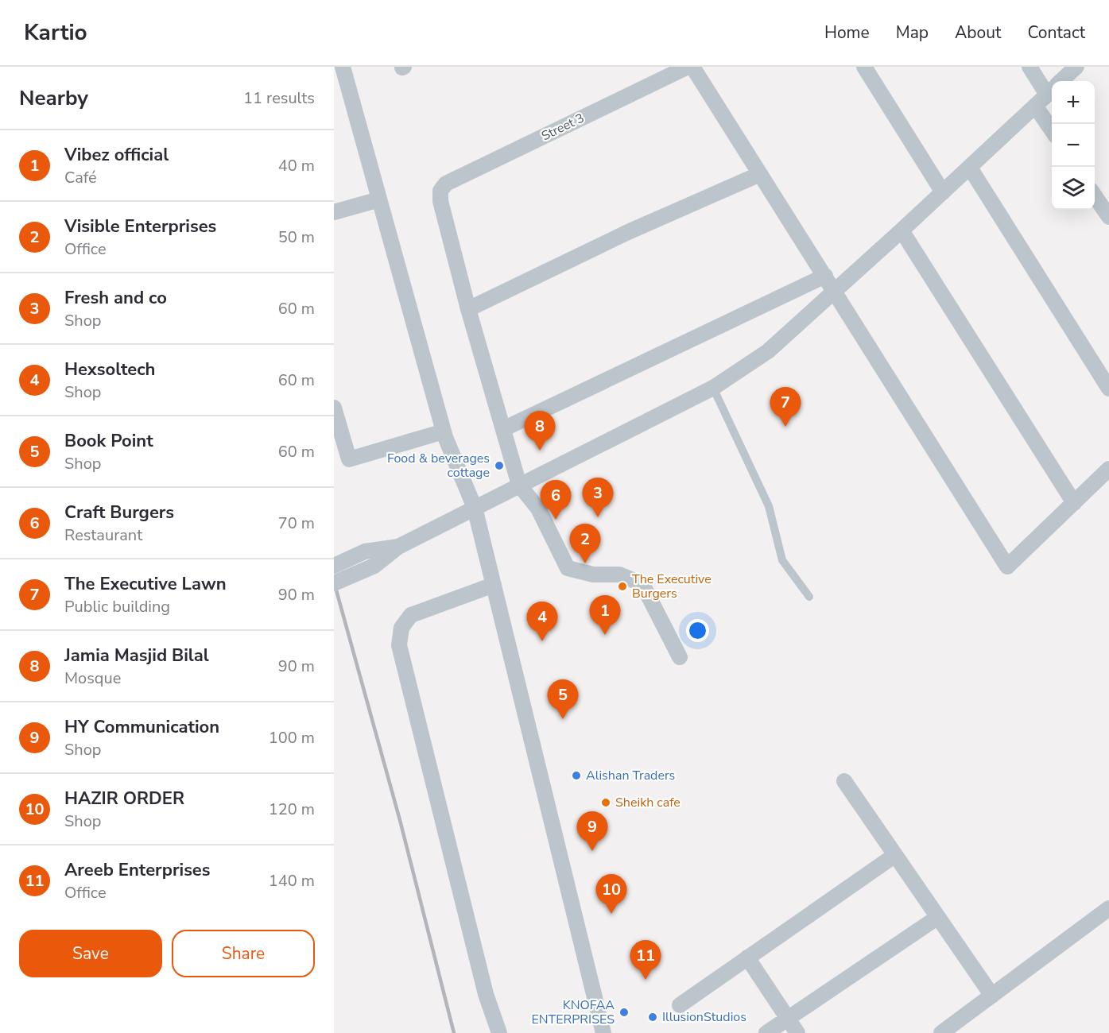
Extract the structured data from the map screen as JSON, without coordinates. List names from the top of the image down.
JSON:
{
  "streets": {
    "street": ["Street 3"]
  },
  "places": [
    "Food & beverages cottage",
    "The Executive Burgers",
    "Alishan Traders",
    "Sheikh cafe",
    "KNOFAA ENTERPRISES",
    "IllusionStudios"
  ],
  "page": {
    "header": "Kartio",
    "nav": [
      "Home",
      "Map",
      "About",
      "Contact"
    ],
    "heading": ["Nearby", "11 results"],
    "map_buttons": ["+", "−"],
    "list": [
      {
        "mark": "1",
        "name": "Vibez official",
        "note": "Café",
        "value": "40 m"
      },
      {
        "mark": "2",
        "name": "Visible Enterprises",
        "note": "Office",
        "value": "50 m"
      },
      {
        "mark": "3",
        "name": "Fresh and co",
        "note": "Shop",
        "value": "60 m"
      },
      {
        "mark": "4",
        "name": "Hexsoltech",
        "note": "Shop",
        "value": "60 m"
      },
      {
        "mark": "5",
        "name": "Book Point",
        "note": "Shop",
        "value": "60 m"
      },
      {
        "mark": "6",
        "name": "Craft Burgers",
        "note": "Restaurant",
        "value": "70 m"
      },
      {
        "mark": "7",
        "name": "The Executive Lawn",
        "note": "Public building",
        "value": "90 m"
      },
      {
        "mark": "8",
        "name": "Jamia Masjid Bilal",
        "note": "Mosque",
        "value": "90 m"
      },
      {
        "mark": "9",
        "name": "HY Communication",
        "note": "Shop",
        "value": "100 m"
      },
      {
        "mark": "10",
        "name": "HAZIR ORDER",
        "note": "Shop",
        "value": "120 m"
      },
      {
        "mark": "11",
        "name": "Areeb Enterprises",
        "note": "Office",
        "value": "140 m"
      }
    ],
    "pins": [
      "7",
      "8",
      "3",
      "6",
      "2",
      "1",
      "4",
      "5",
      "9",
      "10",
      "11"
    ],
    "buttons": ["Save", "Share"]
  }
}
